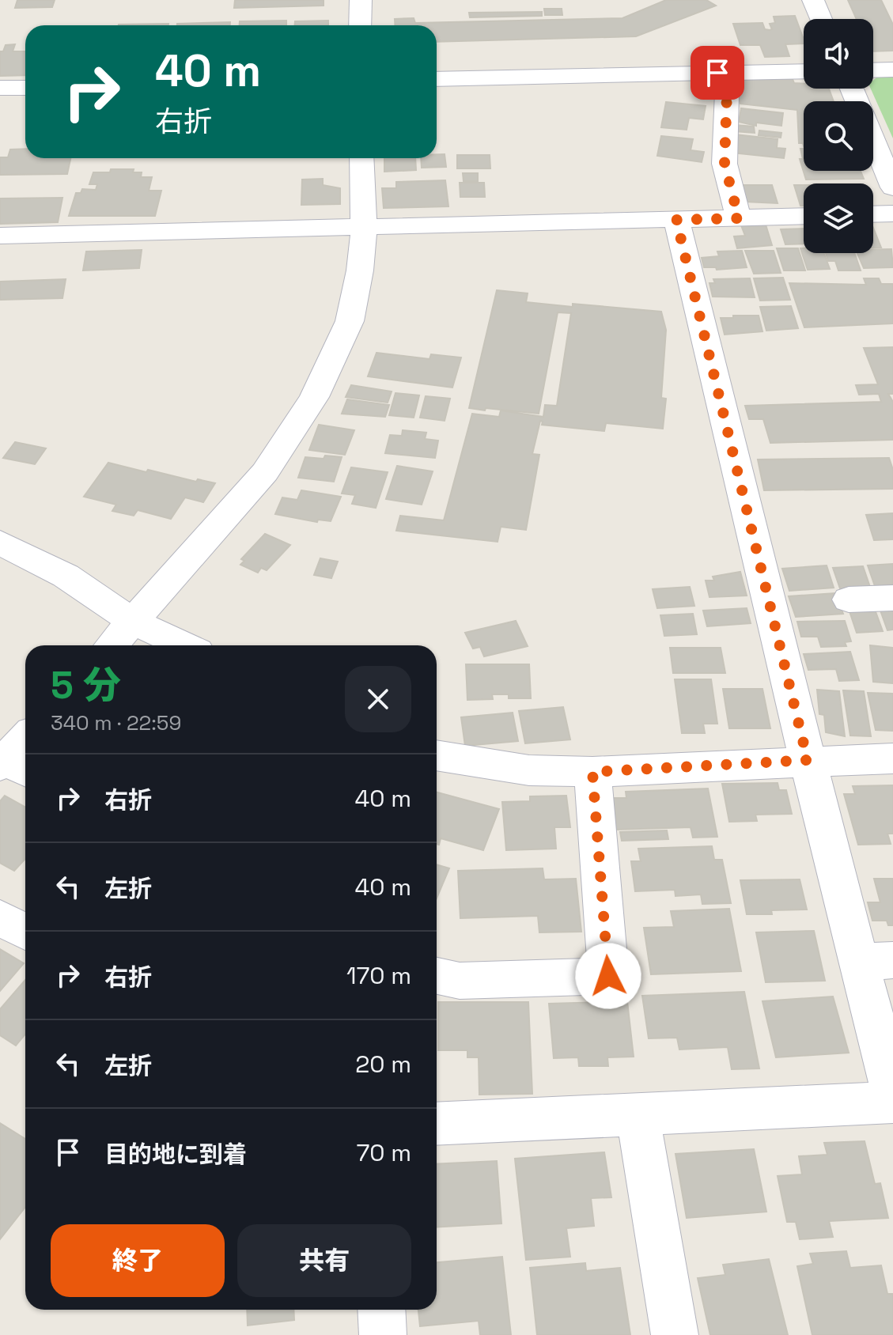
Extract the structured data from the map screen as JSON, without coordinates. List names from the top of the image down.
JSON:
{
  "page": {
    "turn": ["40 m", "右折"],
    "heading": ["5 分", "340 m · 22:59"],
    "list": [
      {
        "name": "右折",
        "value": "40 m"
      },
      {
        "name": "左折",
        "value": "40 m"
      },
      {
        "name": "右折",
        "value": "170 m"
      },
      {
        "name": "左折",
        "value": "20 m"
      },
      {
        "name": "目的地に到着",
        "value": "70 m"
      }
    ],
    "buttons": ["終了", "共有"]
  }
}
